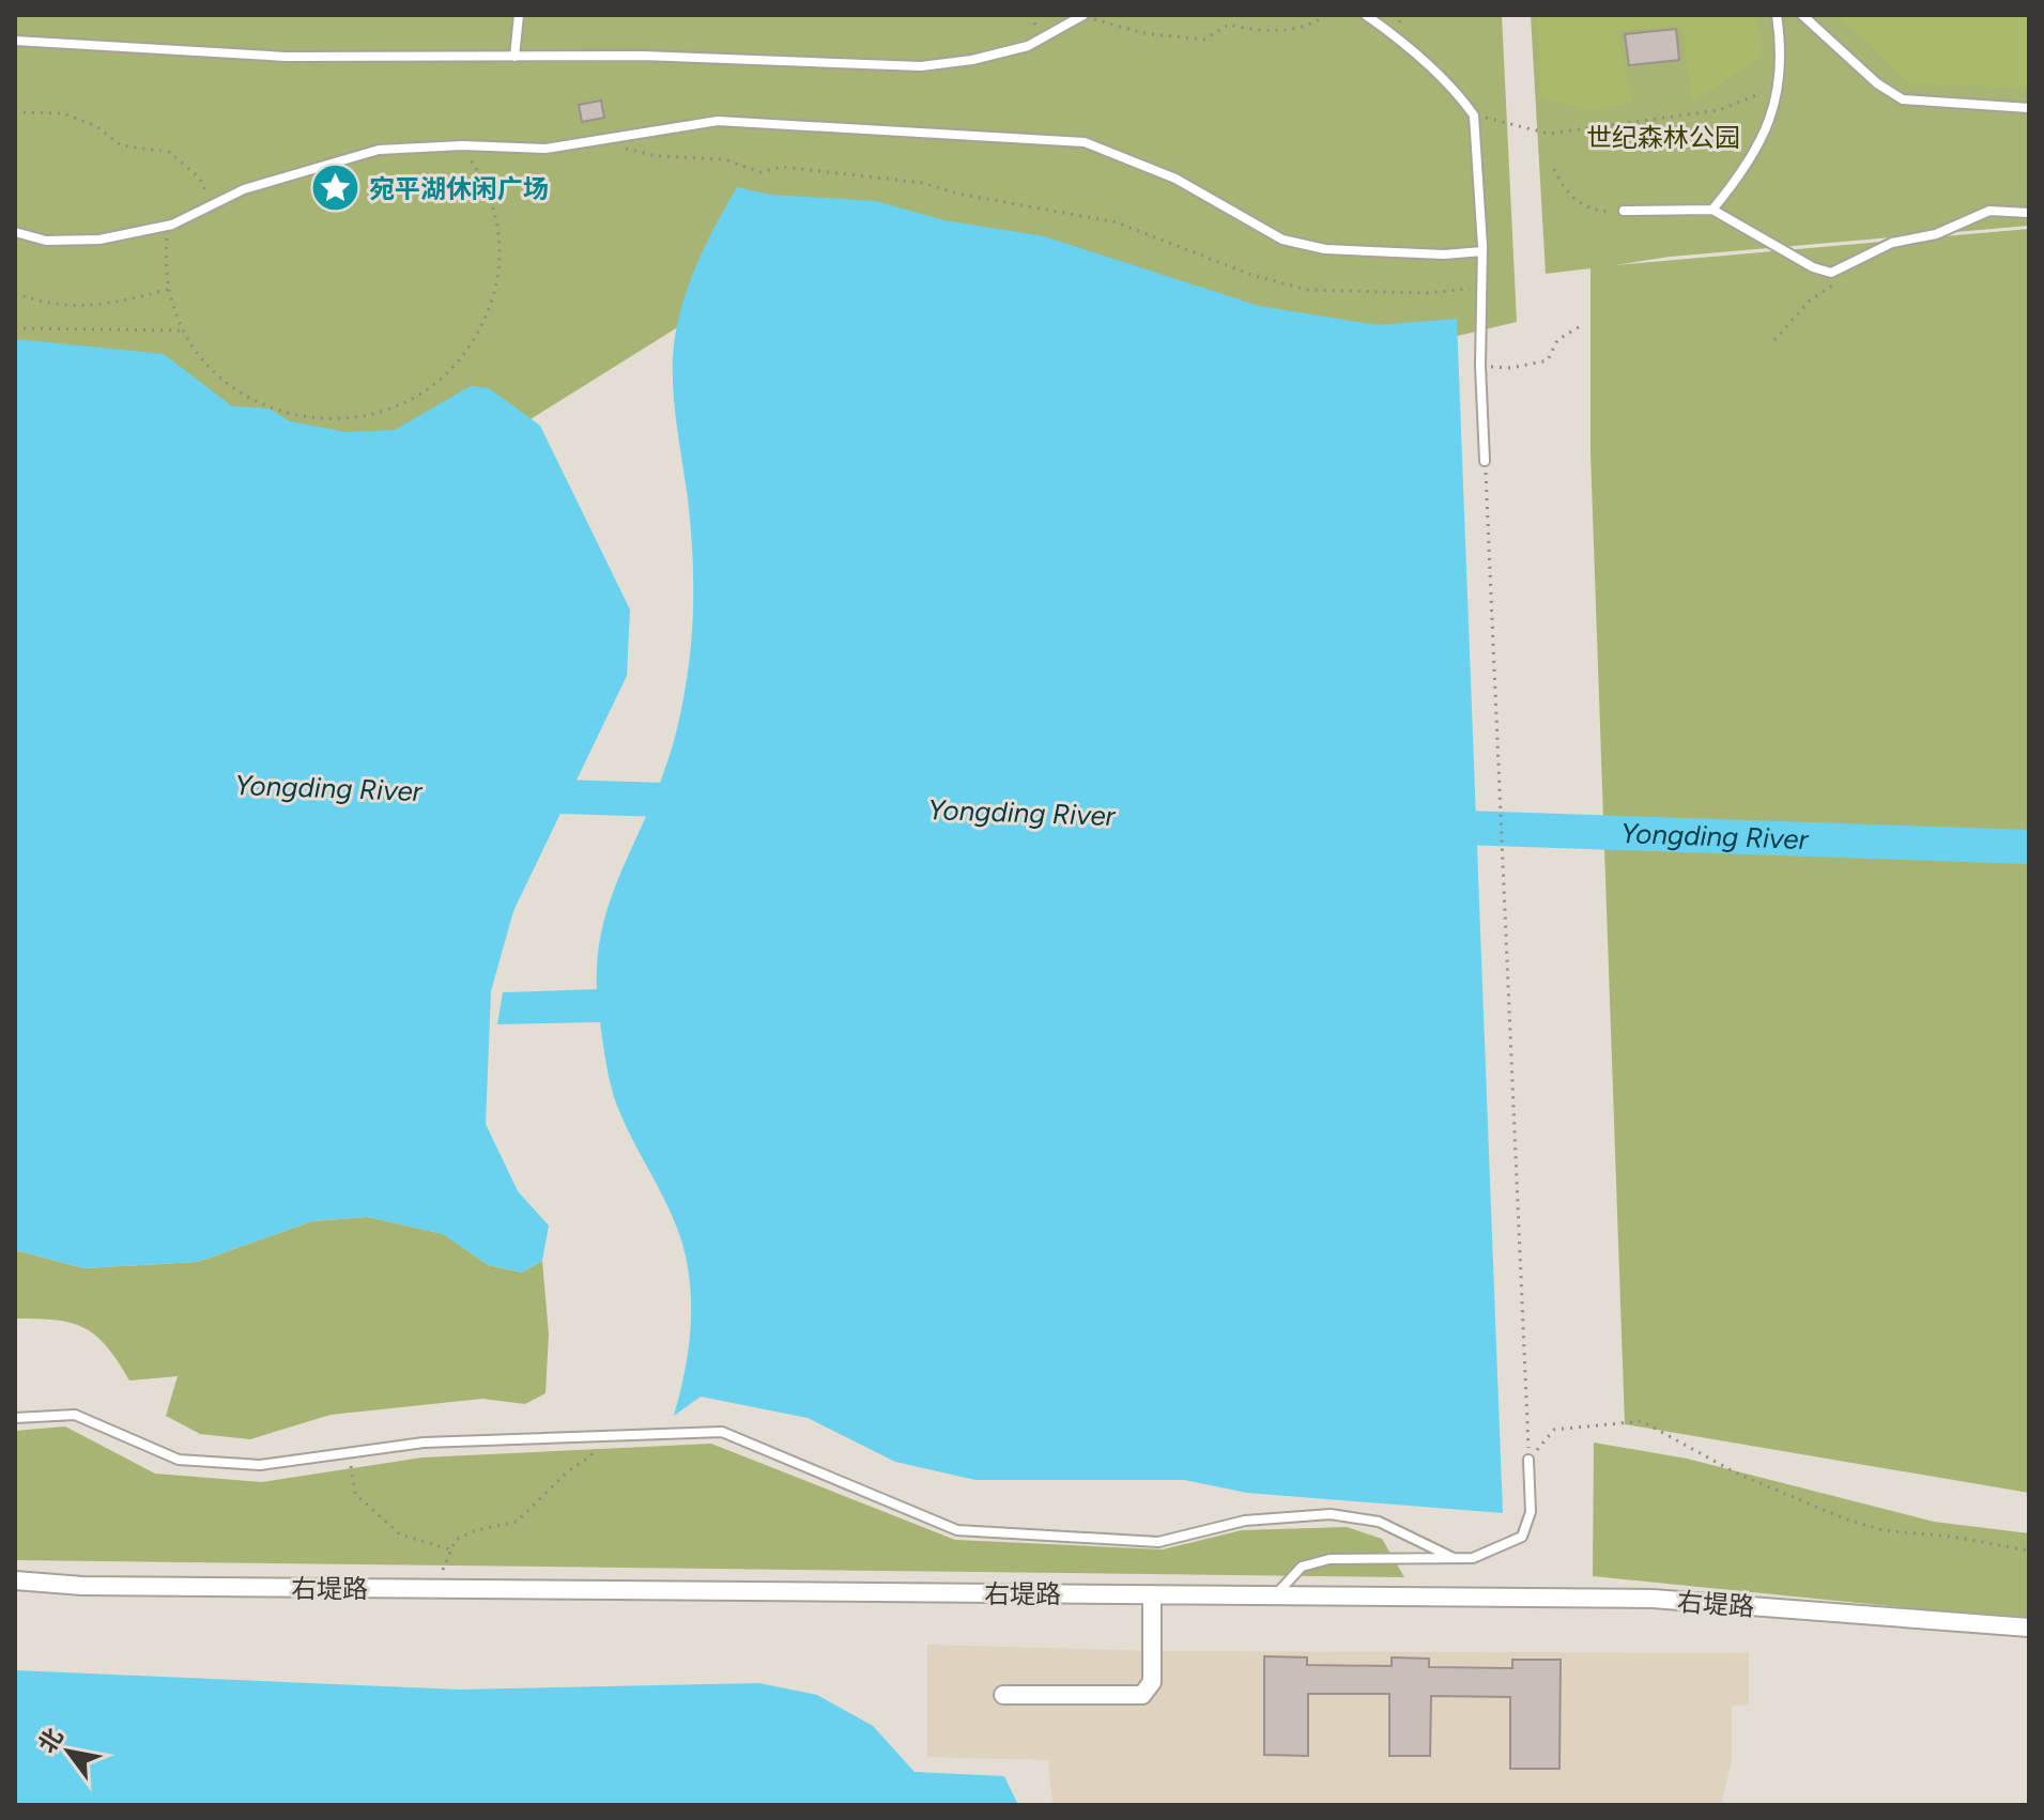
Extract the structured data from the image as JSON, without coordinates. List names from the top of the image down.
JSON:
{
  "streets": {
    "street": ["右堤路"]
  },
  "water": ["Yongding River"],
  "parks": ["世纪森林公园"],
  "places": {
    "place": ["宛平湖休闲广场"]
  },
  "north": "top left"
}
